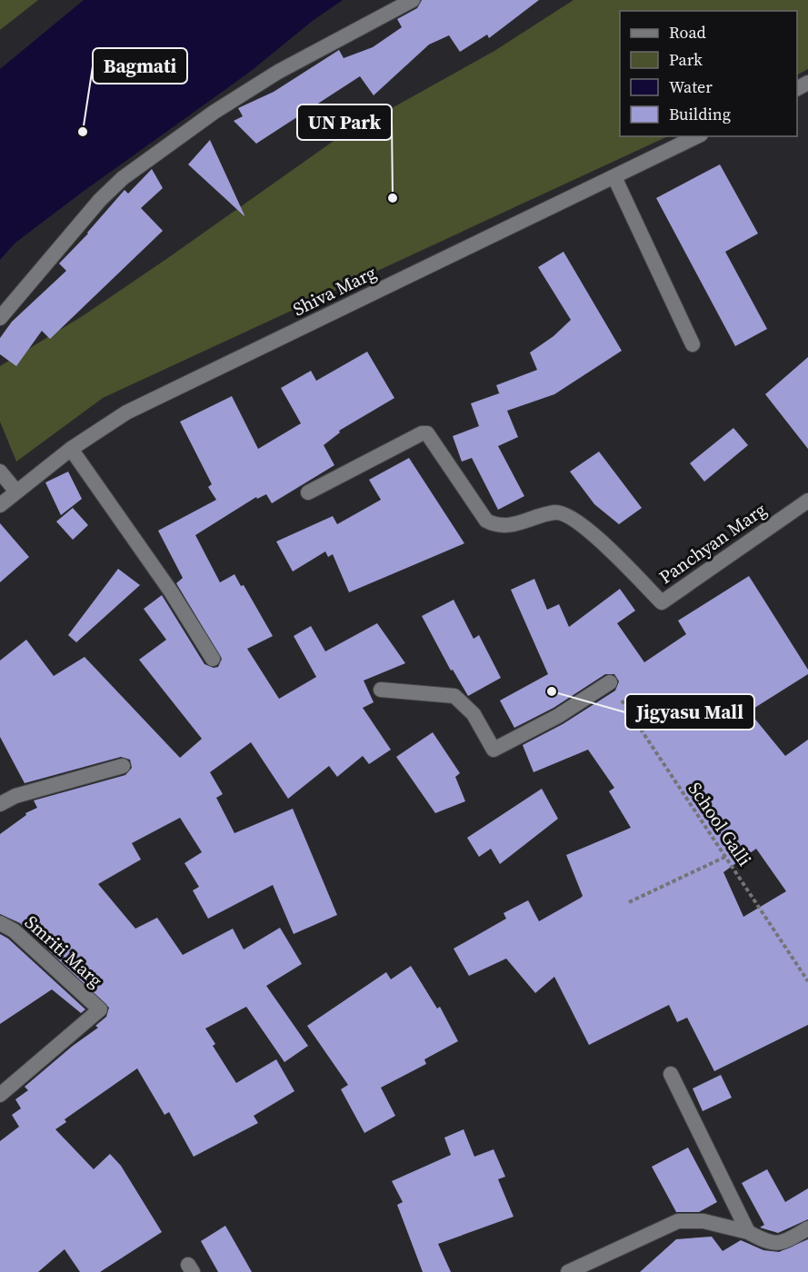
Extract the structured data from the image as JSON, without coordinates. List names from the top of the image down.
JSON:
{
  "streets": {
    "street": ["Shiva Marg", "Panchyan Marg", "Smriti Marg"],
    "path": ["School Galli"]
  },
  "places": ["Bagmati", "UN Park", "Jigyasu Mall"],
  "legend": [
    "Road",
    "Park",
    "Water",
    "Building"
  ]
}
